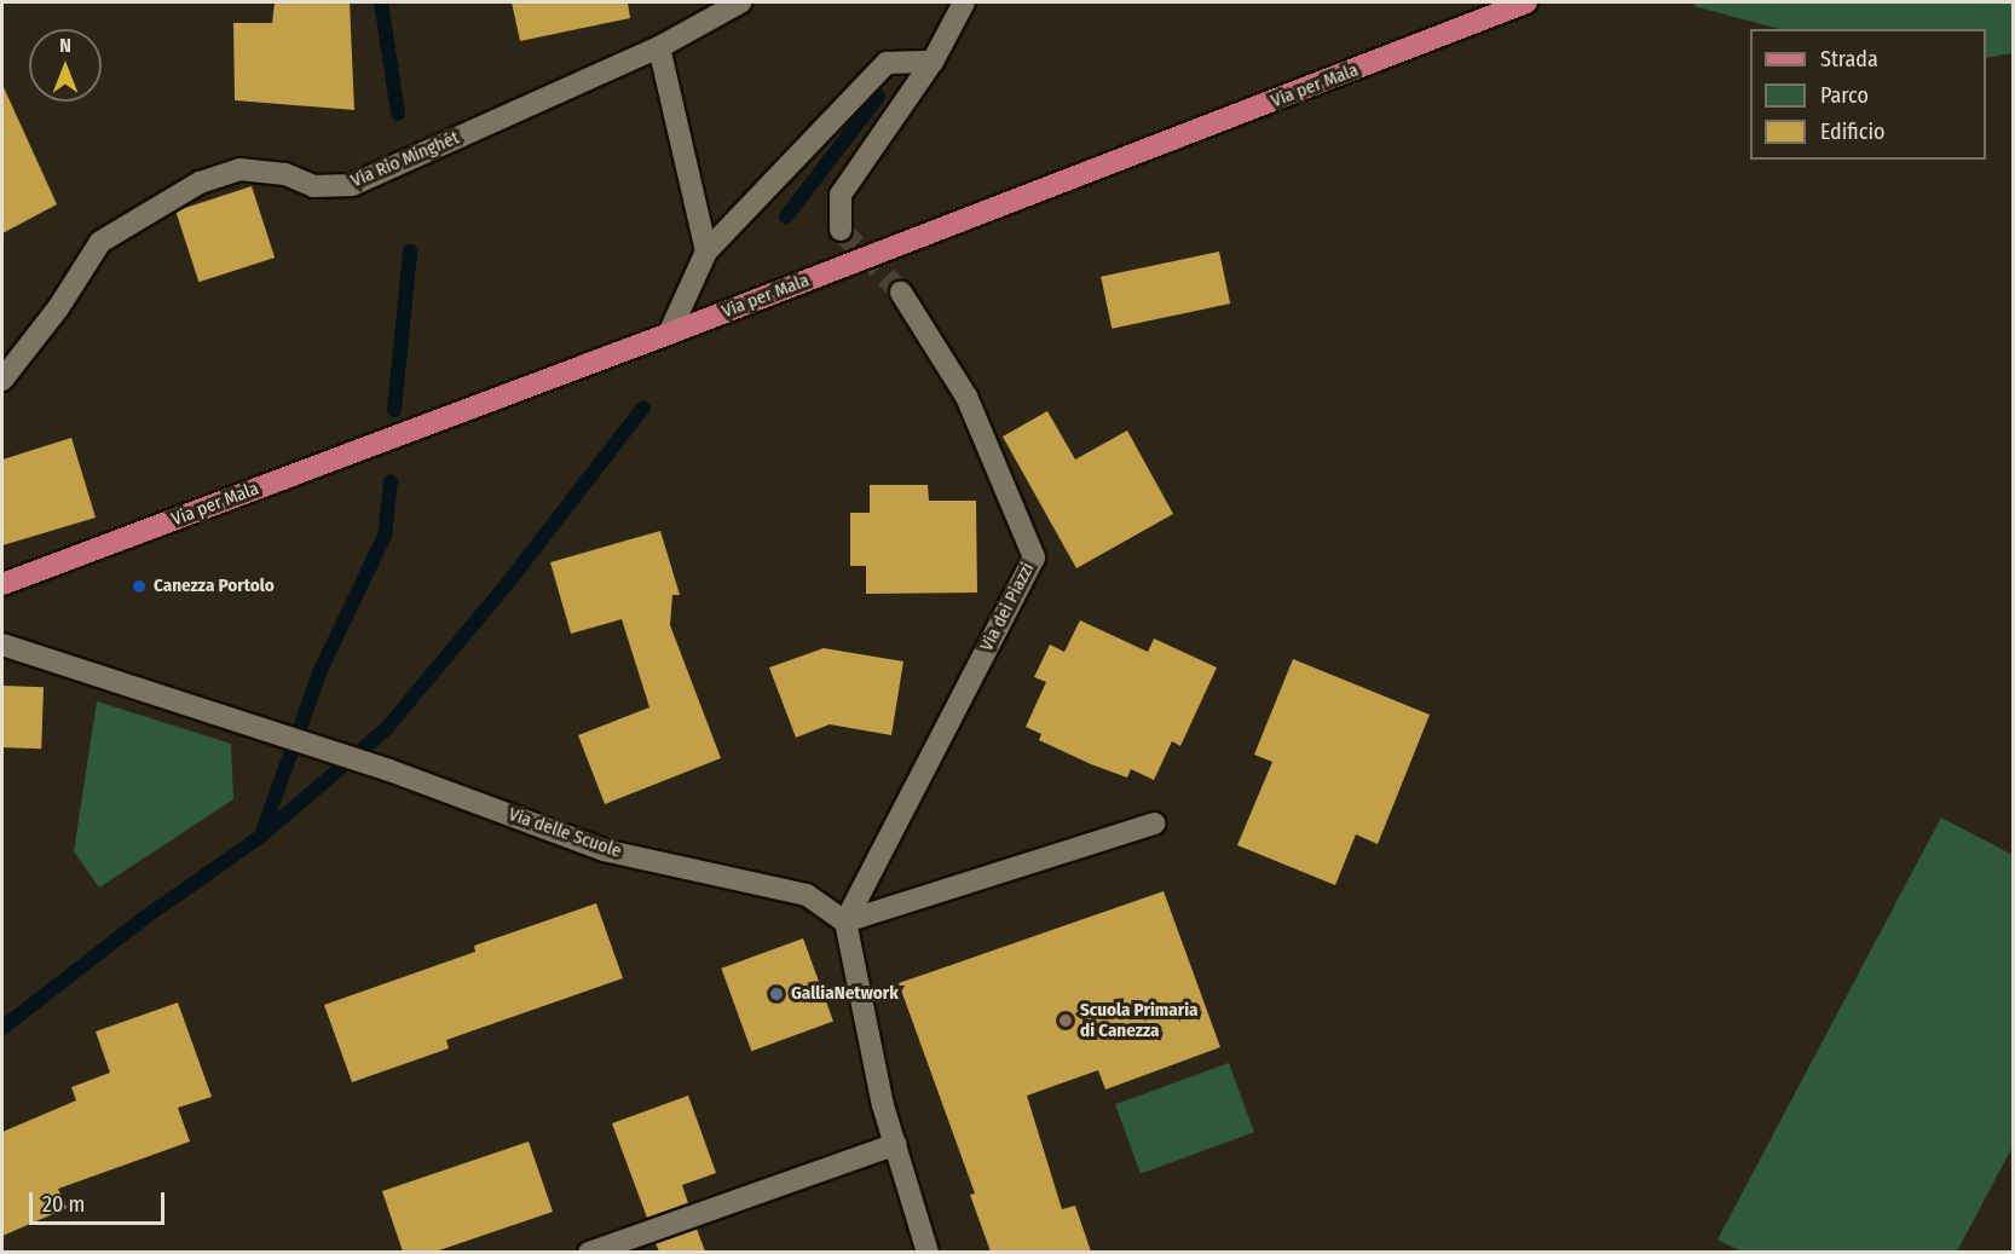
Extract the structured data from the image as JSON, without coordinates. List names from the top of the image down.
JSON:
{
  "streets": {
    "main road": ["Via per Mala"],
    "street": ["Via Rio Minghét", "Via dei Piazzi", "Via delle Scuole"]
  },
  "crossings": [
    ["Via dei Piazzi", "Via delle Scuole"]
  ],
  "places": ["Canezza Portolo", "GalliaNetwork", "Scuola Primaria di Canezza"],
  "legend": ["Strada", "Parco", "Edificio"],
  "scale_bar": "20 m",
  "north": "top"
}
